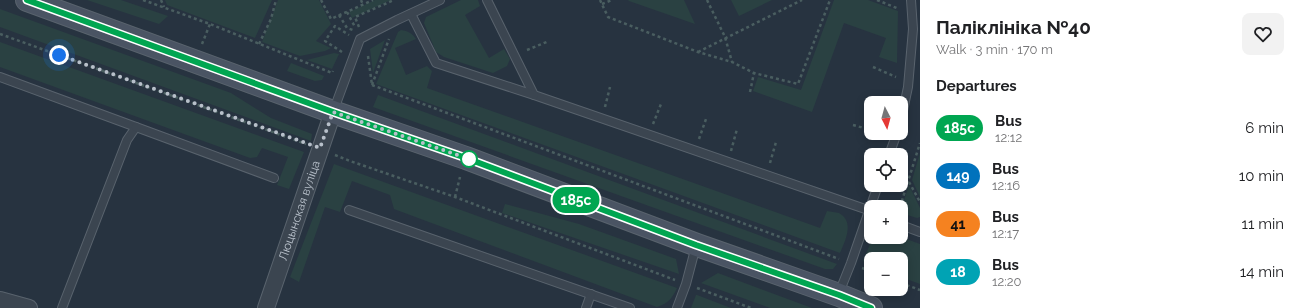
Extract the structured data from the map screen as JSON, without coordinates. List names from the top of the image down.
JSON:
{
  "streets": {
    "street": ["Люцынская вуліца"]
  },
  "lines": ["bus line 185с"],
  "north": "bottom",
  "page": {
    "on_map": "185с",
    "heading": [
      ["Паліклініка №40", "Walk · 3 min · 170 m"],
      "Departures"
    ],
    "map_buttons": ["+", "−"],
    "list": [
      {
        "mark": "185с",
        "name": "Bus",
        "note": "12:12",
        "value": "6 min"
      },
      {
        "mark": "149",
        "name": "Bus",
        "note": "12:16",
        "value": "10 min"
      },
      {
        "mark": "41",
        "name": "Bus",
        "note": "12:17",
        "value": "11 min"
      },
      {
        "mark": "18",
        "name": "Bus",
        "note": "12:20",
        "value": "14 min"
      }
    ]
  }
}
